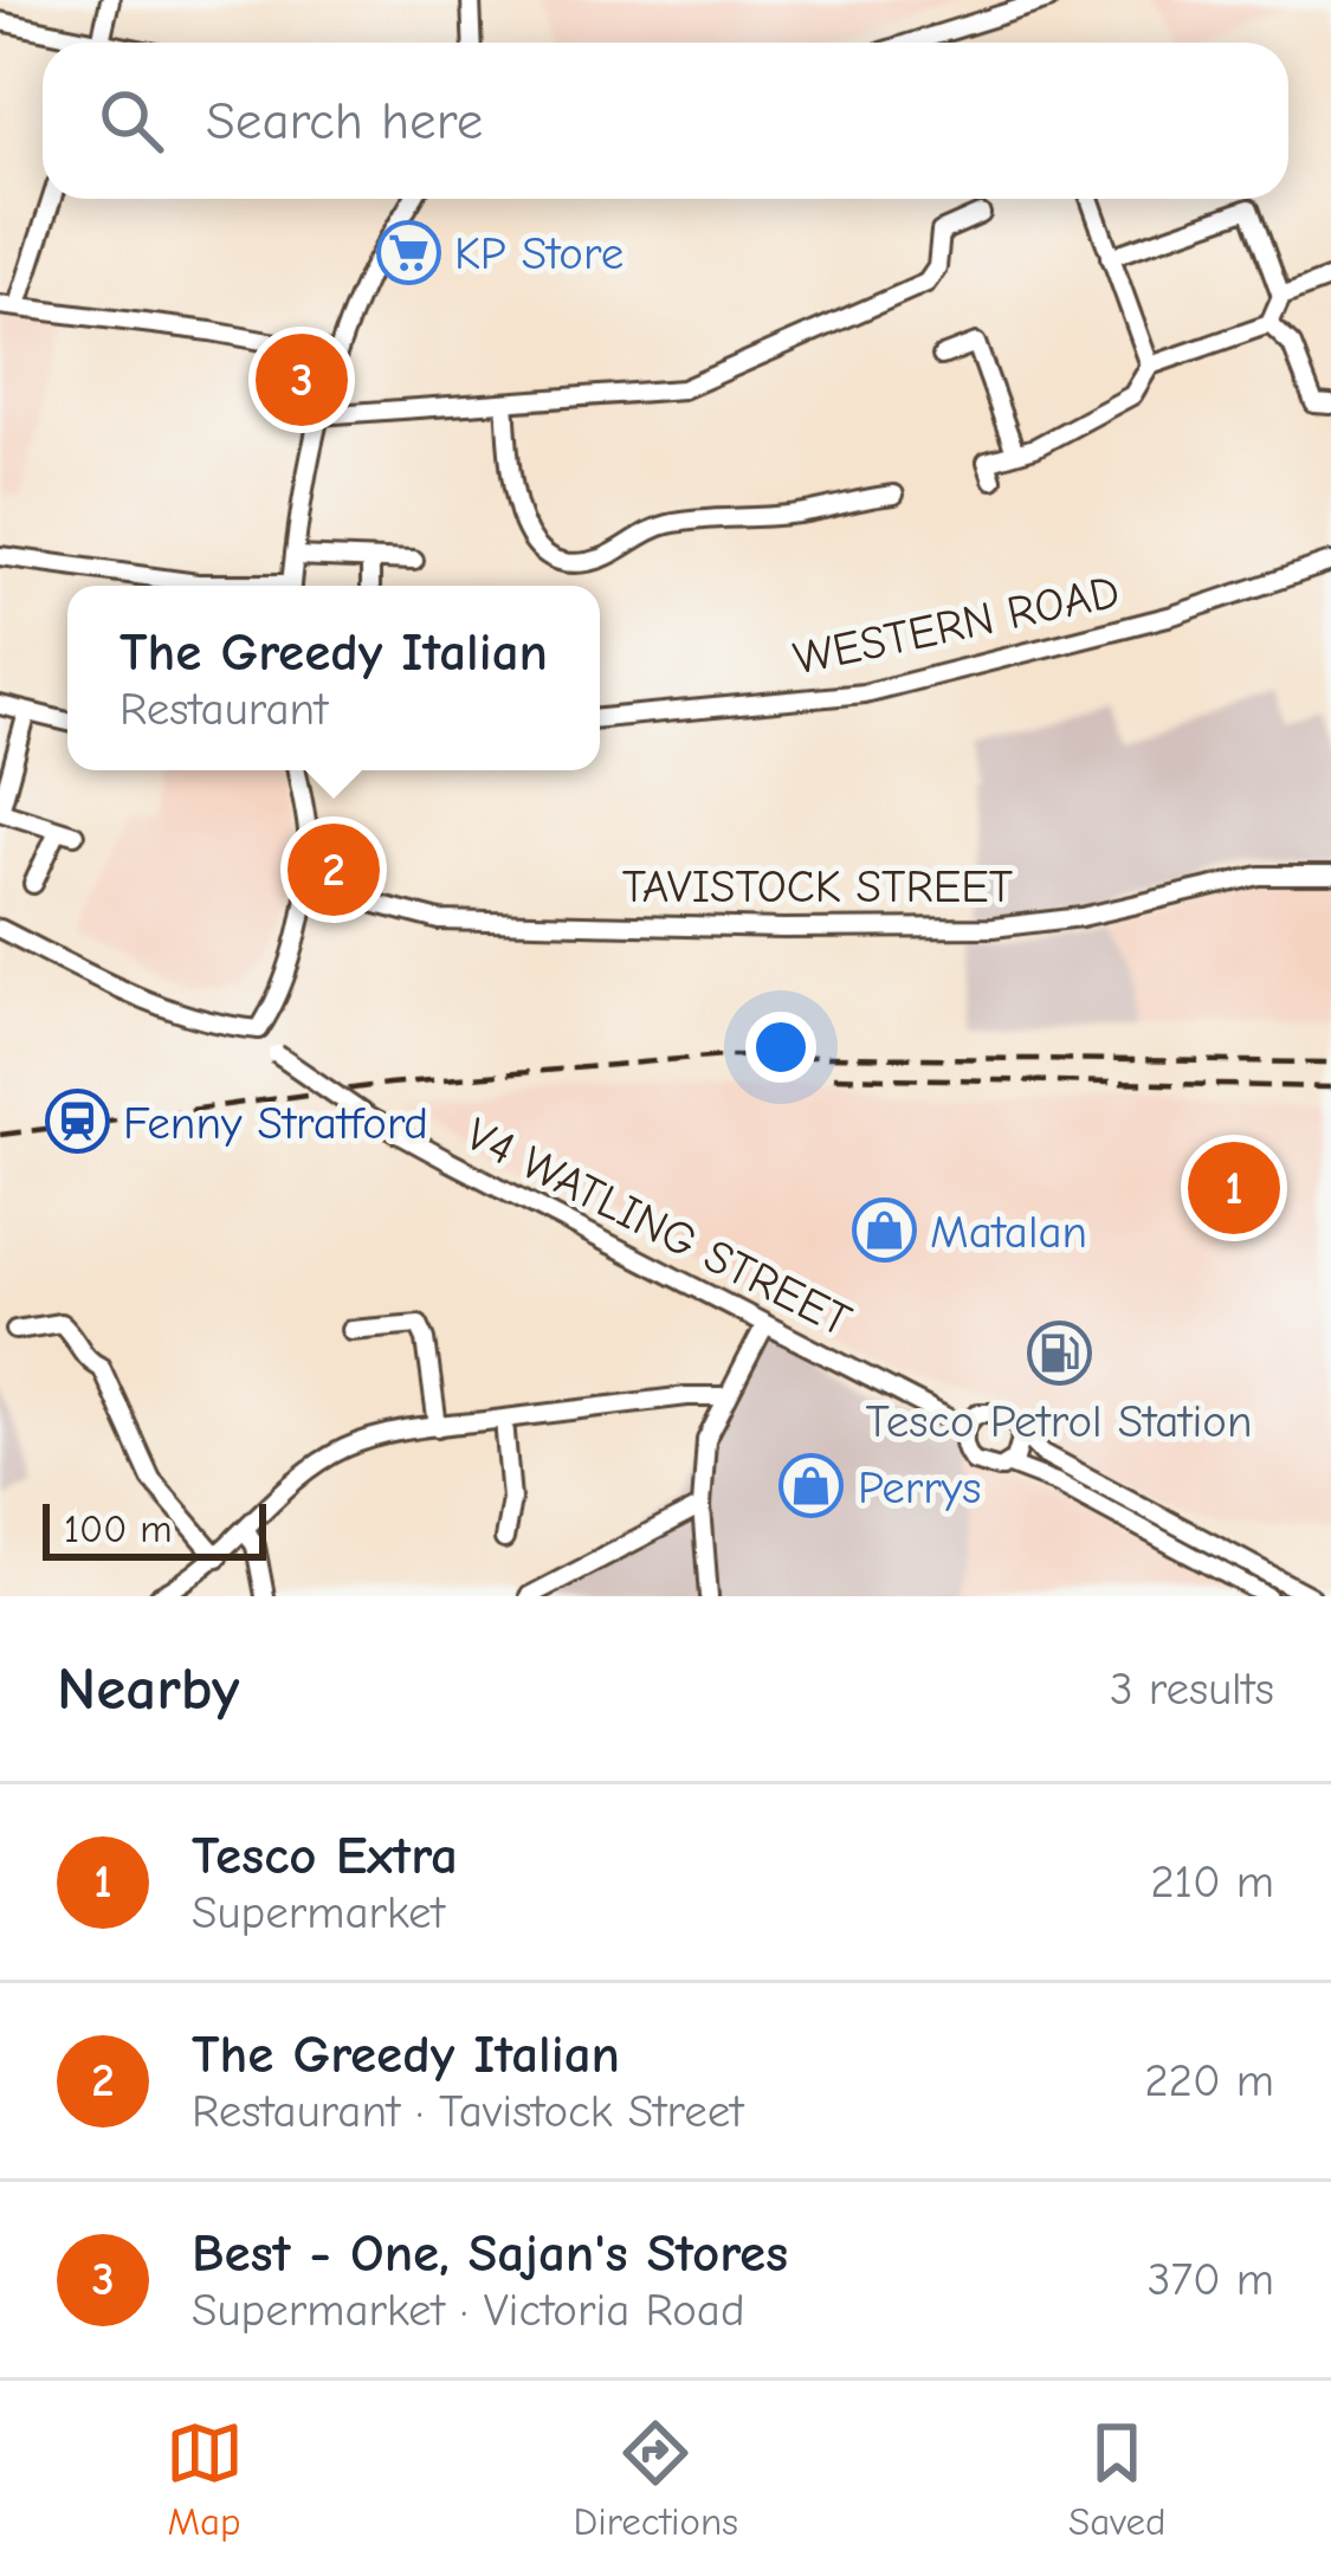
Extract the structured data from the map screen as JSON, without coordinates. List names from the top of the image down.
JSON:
{
  "streets": {
    "street": ["WESTERN ROAD", "TAVISTOCK STREET", "V4 WATLING STREET"]
  },
  "places": {
    "supermarket": ["KP Store"],
    "station": ["Fenny Stratford"],
    "shop": ["Matalan", "Perrys"],
    "fuel station": ["Tesco Petrol Station"]
  },
  "scale_bar": "100 m",
  "page": {
    "search": "Search here",
    "pins": ["3", "2", "1"],
    "popup": ["The Greedy Italian", "Restaurant"],
    "scale": "100 m",
    "heading": ["Nearby", "3 results"],
    "list": [
      {
        "mark": "1",
        "name": "Tesco Extra",
        "note": "Supermarket",
        "value": "210 m"
      },
      {
        "mark": "2",
        "name": "The Greedy Italian",
        "note": "Restaurant · Tavistock Street",
        "value": "220 m"
      },
      {
        "mark": "3",
        "name": "Best - One, Sajan's Stores",
        "note": "Supermarket · Victoria Road",
        "value": "370 m"
      }
    ],
    "nav": ["Map", "Directions", "Saved"]
  }
}
